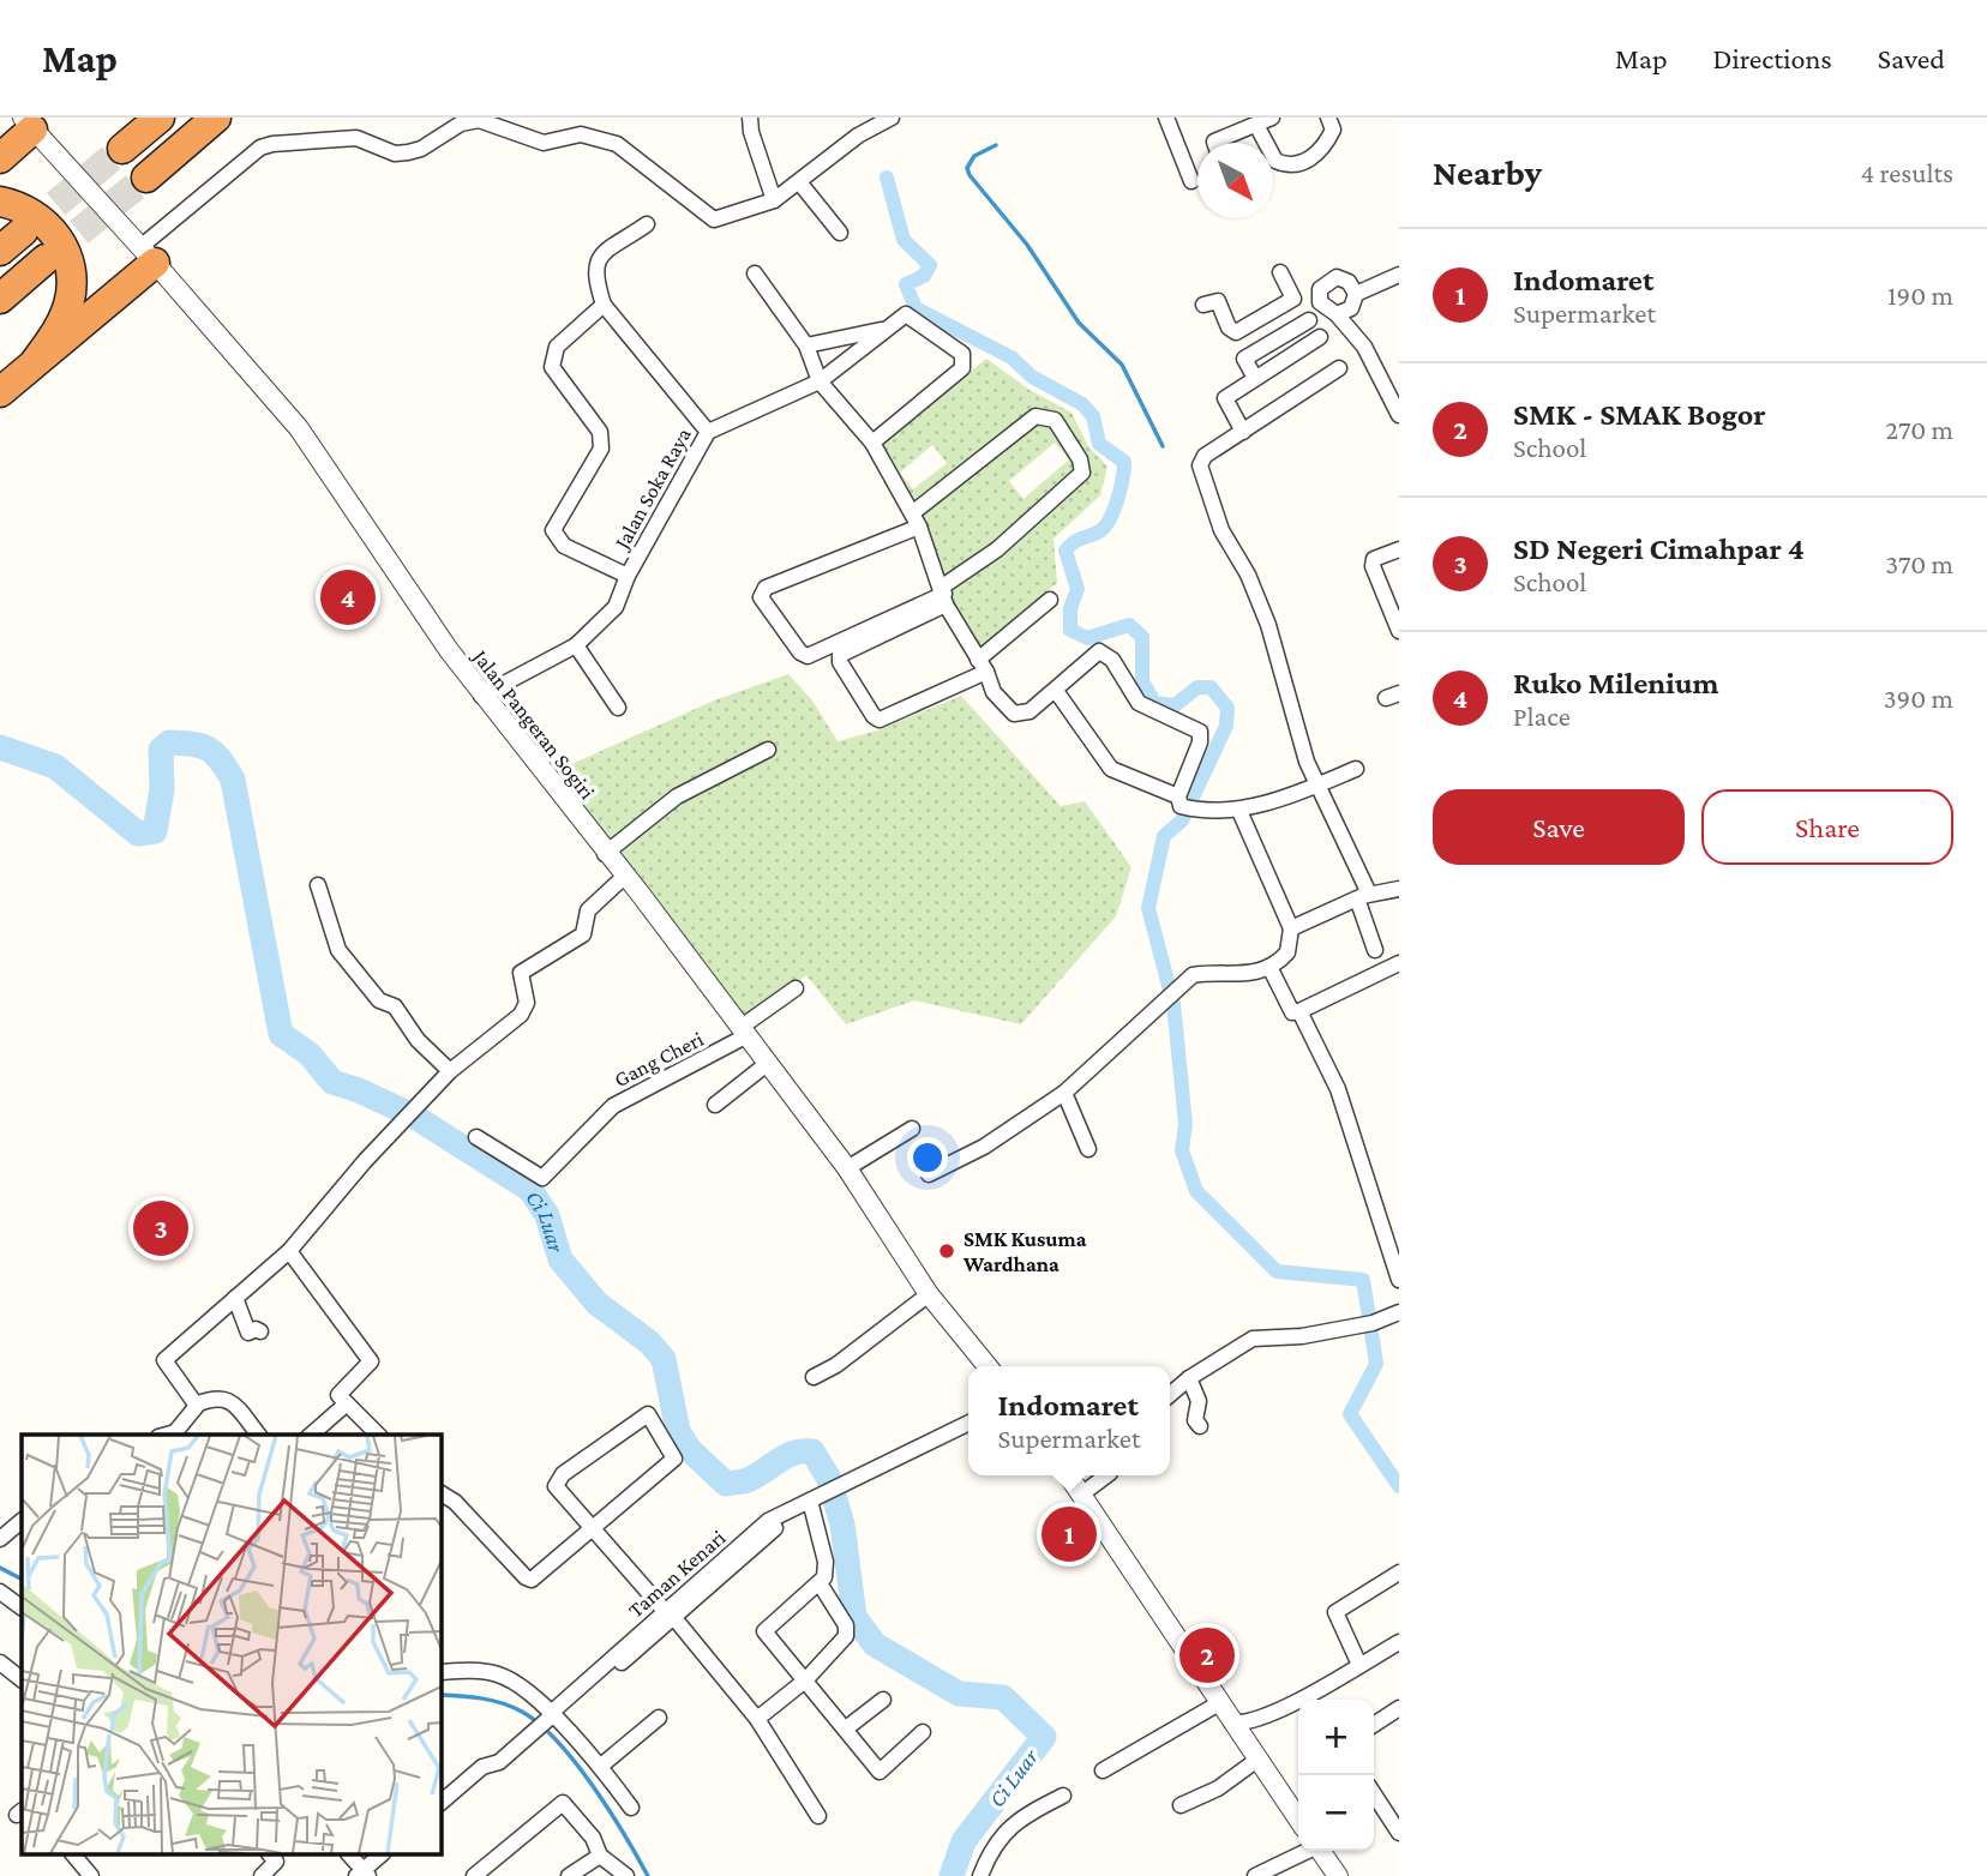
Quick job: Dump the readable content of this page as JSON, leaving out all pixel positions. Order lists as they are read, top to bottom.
{
  "streets": {
    "street": [
      "Jalan Soka Raya",
      "Jalan Pangeran Sogiri",
      "Gang Cheri",
      "Taman Kenari"
    ]
  },
  "crossings": [
    ["Jalan Soka Raya", "Jalan Pangeran Sogiri"],
    ["Jalan Pangeran Sogiri", "Gang Cheri"]
  ],
  "water": ["Ci Luar"],
  "places": ["SMK Kusuma Wardhana"],
  "north": "bottom right",
  "page": {
    "header": "Map",
    "nav": ["Map", "Directions", "Saved"],
    "heading": ["Nearby", "4 results"],
    "list": [
      {
        "mark": "1",
        "name": "Indomaret",
        "note": "Supermarket",
        "value": "190 m"
      },
      {
        "mark": "2",
        "name": "SMK - SMAK Bogor",
        "note": "School",
        "value": "270 m"
      },
      {
        "mark": "3",
        "name": "SD Negeri Cimahpar 4",
        "note": "School",
        "value": "370 m"
      },
      {
        "mark": "4",
        "name": "Ruko Milenium",
        "note": "Place",
        "value": "390 m"
      }
    ],
    "pins": [
      "4",
      "3",
      "1",
      "2"
    ],
    "buttons": ["Save", "Share"],
    "popup": ["Indomaret", "Supermarket"],
    "map_buttons": ["+", "−"]
  }
}
